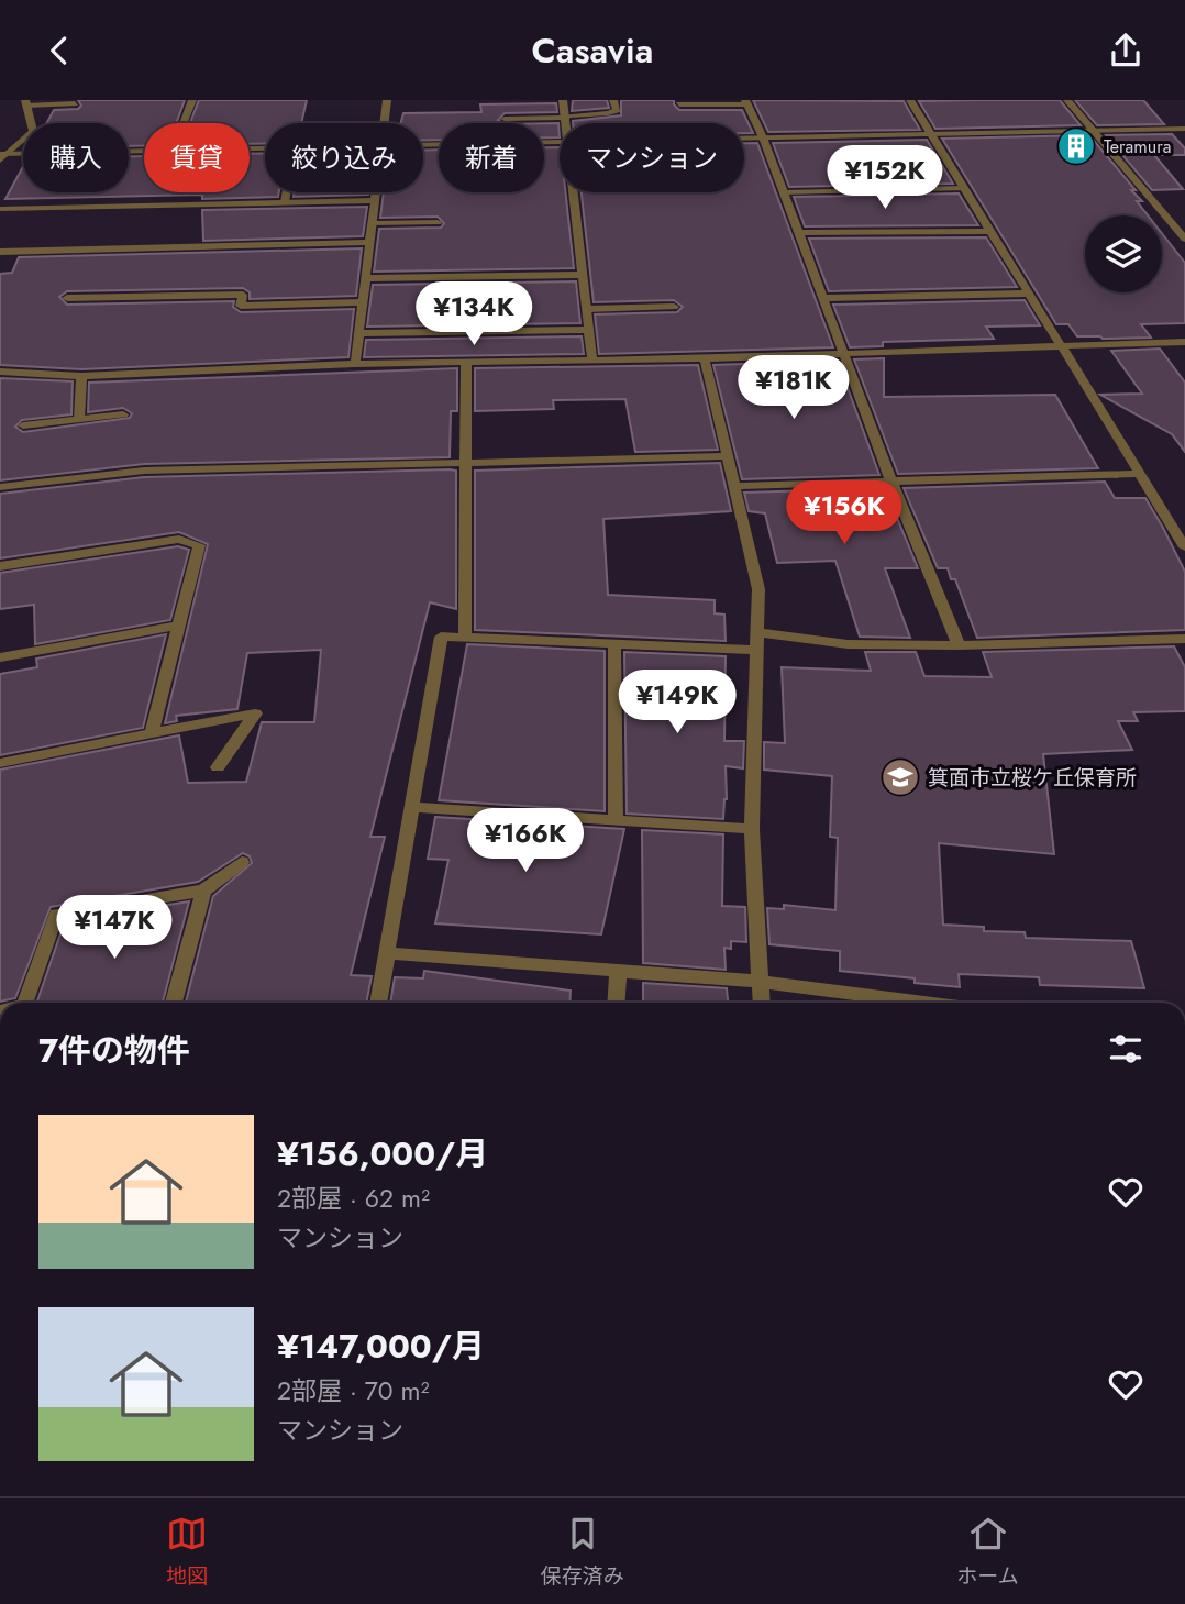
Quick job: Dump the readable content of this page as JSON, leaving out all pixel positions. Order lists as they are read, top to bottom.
{
  "places": {
    "building": ["Teramura"],
    "school or university": ["箕面市立桜ケ丘保育所"]
  },
  "page": {
    "header": "Casavia",
    "chip": [
      "購入",
      "賃貸",
      "絞り込み",
      "新着",
      "マンション"
    ],
    "price": [
      "¥152K",
      "¥134K",
      "¥181K",
      "¥156K",
      "¥149K",
      "¥166K",
      "¥147K"
    ],
    "heading": "7件の物件",
    "list": [
      {
        "name": "¥156,000/月",
        "note": "2部屋 · 62 m² · マンション"
      },
      {
        "name": "¥147,000/月",
        "note": "2部屋 · 70 m² · マンション"
      }
    ],
    "tabs": ["地図", "保存済み", "ホーム"]
  }
}
